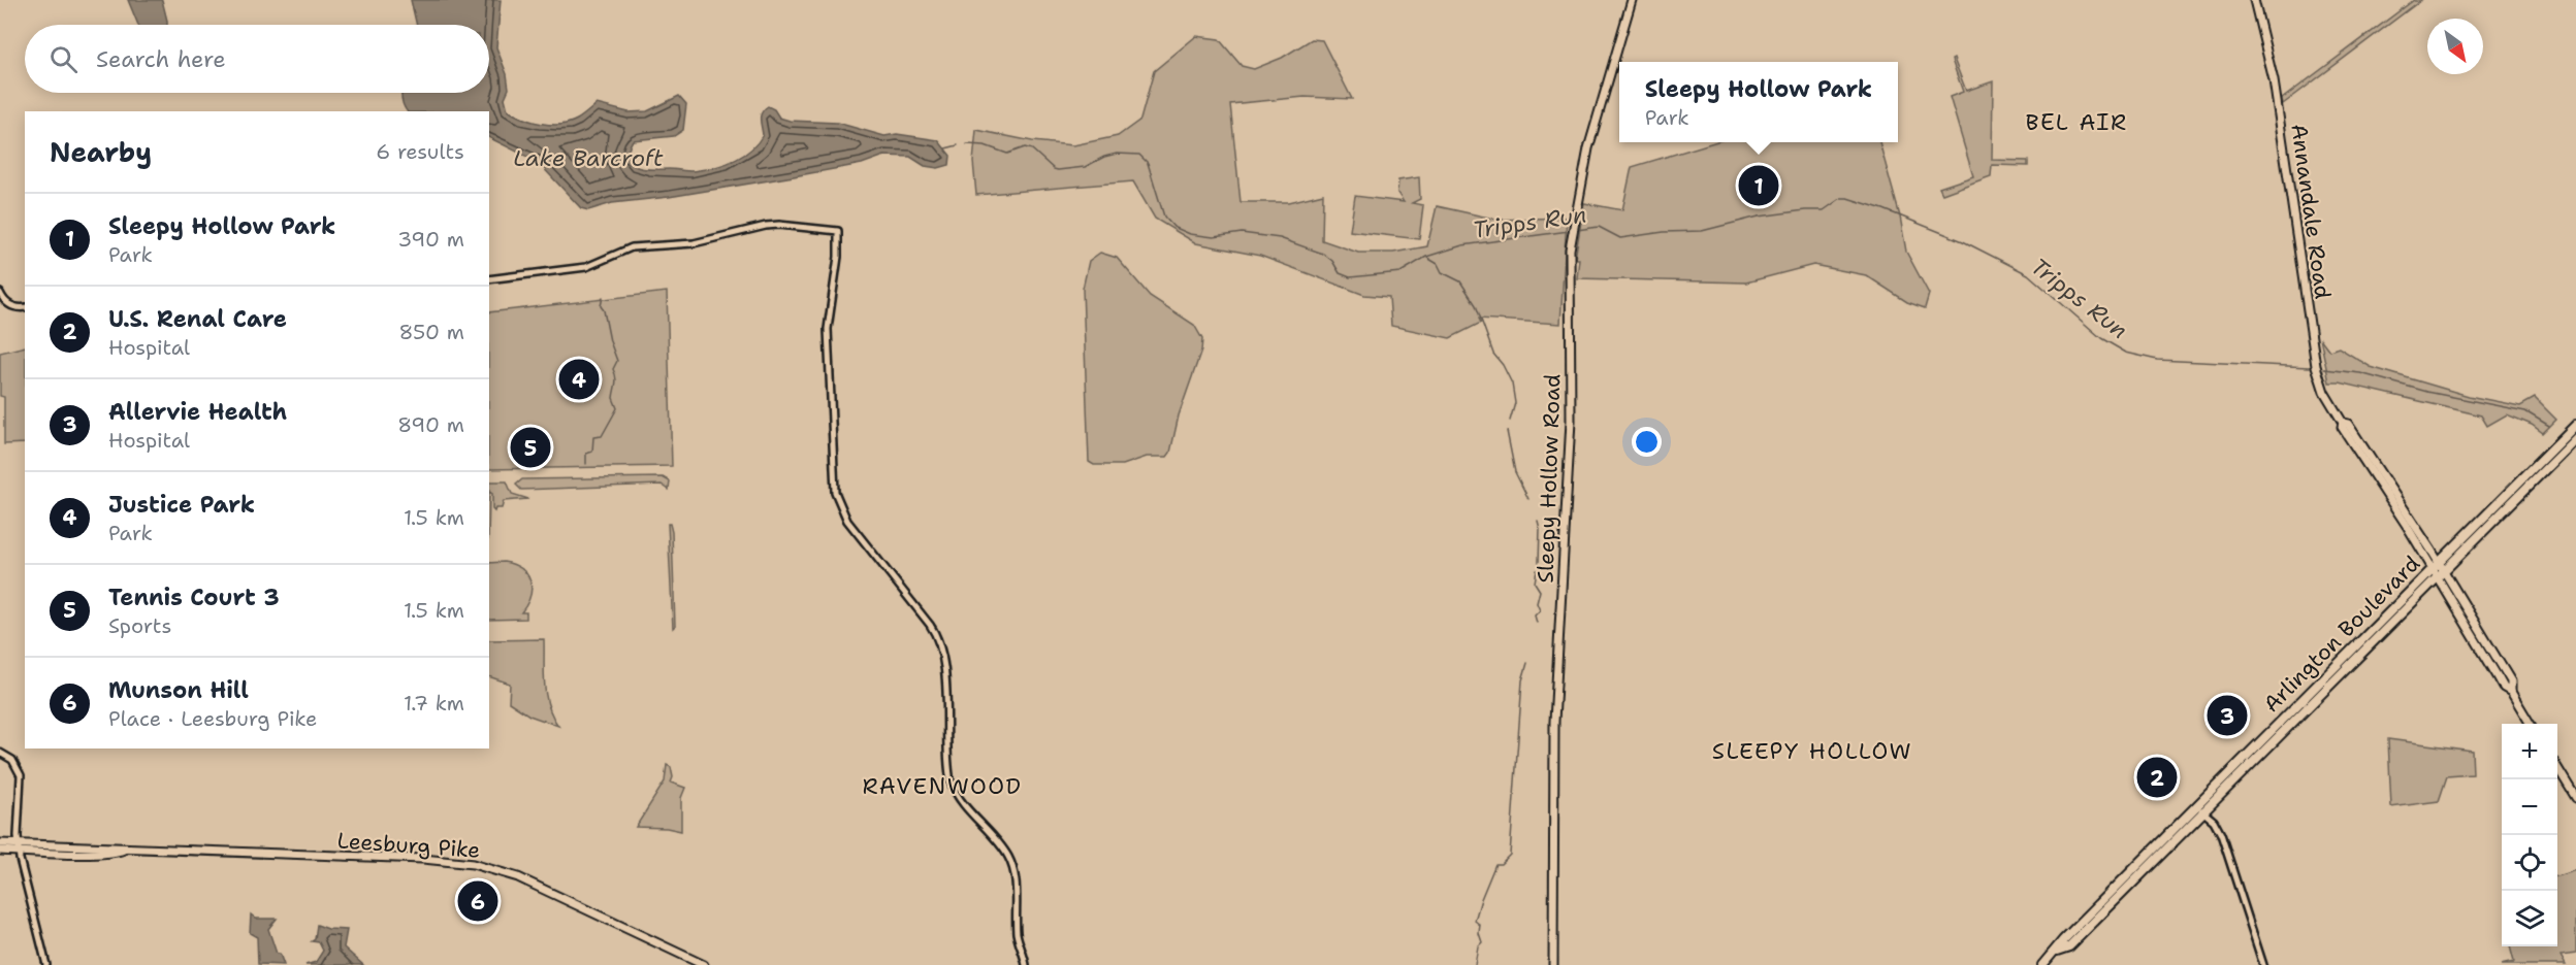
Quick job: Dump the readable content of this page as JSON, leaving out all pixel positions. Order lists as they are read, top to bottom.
{
  "streets": {
    "highway": ["Arlington Boulevard"],
    "main road": ["Annandale Road", "Sleepy Hollow Road", "Leesburg Pike"]
  },
  "crossings": [
    ["Annandale Road", "Arlington Boulevard"]
  ],
  "districts": ["BEL AIR", "SLEEPY HOLLOW", "RAVENWOOD"],
  "water": ["Lake Barcroft", "Tripps Run"],
  "north": "bottom right",
  "page": {
    "search": "Search here",
    "popup": ["Sleepy Hollow Park", "Park"],
    "heading": ["Nearby", "6 results"],
    "pins": [
      "1",
      "4",
      "5",
      "3",
      "2",
      "6"
    ],
    "list": [
      {
        "mark": "1",
        "name": "Sleepy Hollow Park",
        "note": "Park",
        "value": "390 m"
      },
      {
        "mark": "2",
        "name": "U.S. Renal Care",
        "note": "Hospital",
        "value": "850 m"
      },
      {
        "mark": "3",
        "name": "Allervie Health",
        "note": "Hospital",
        "value": "890 m"
      },
      {
        "mark": "4",
        "name": "Justice Park",
        "note": "Park",
        "value": "1.5 km"
      },
      {
        "mark": "5",
        "name": "Tennis Court 3",
        "note": "Sports",
        "value": "1.5 km"
      },
      {
        "mark": "6",
        "name": "Munson Hill",
        "note": "Place · Leesburg Pike",
        "value": "1.7 km"
      }
    ],
    "map_buttons": ["+", "−"]
  }
}
